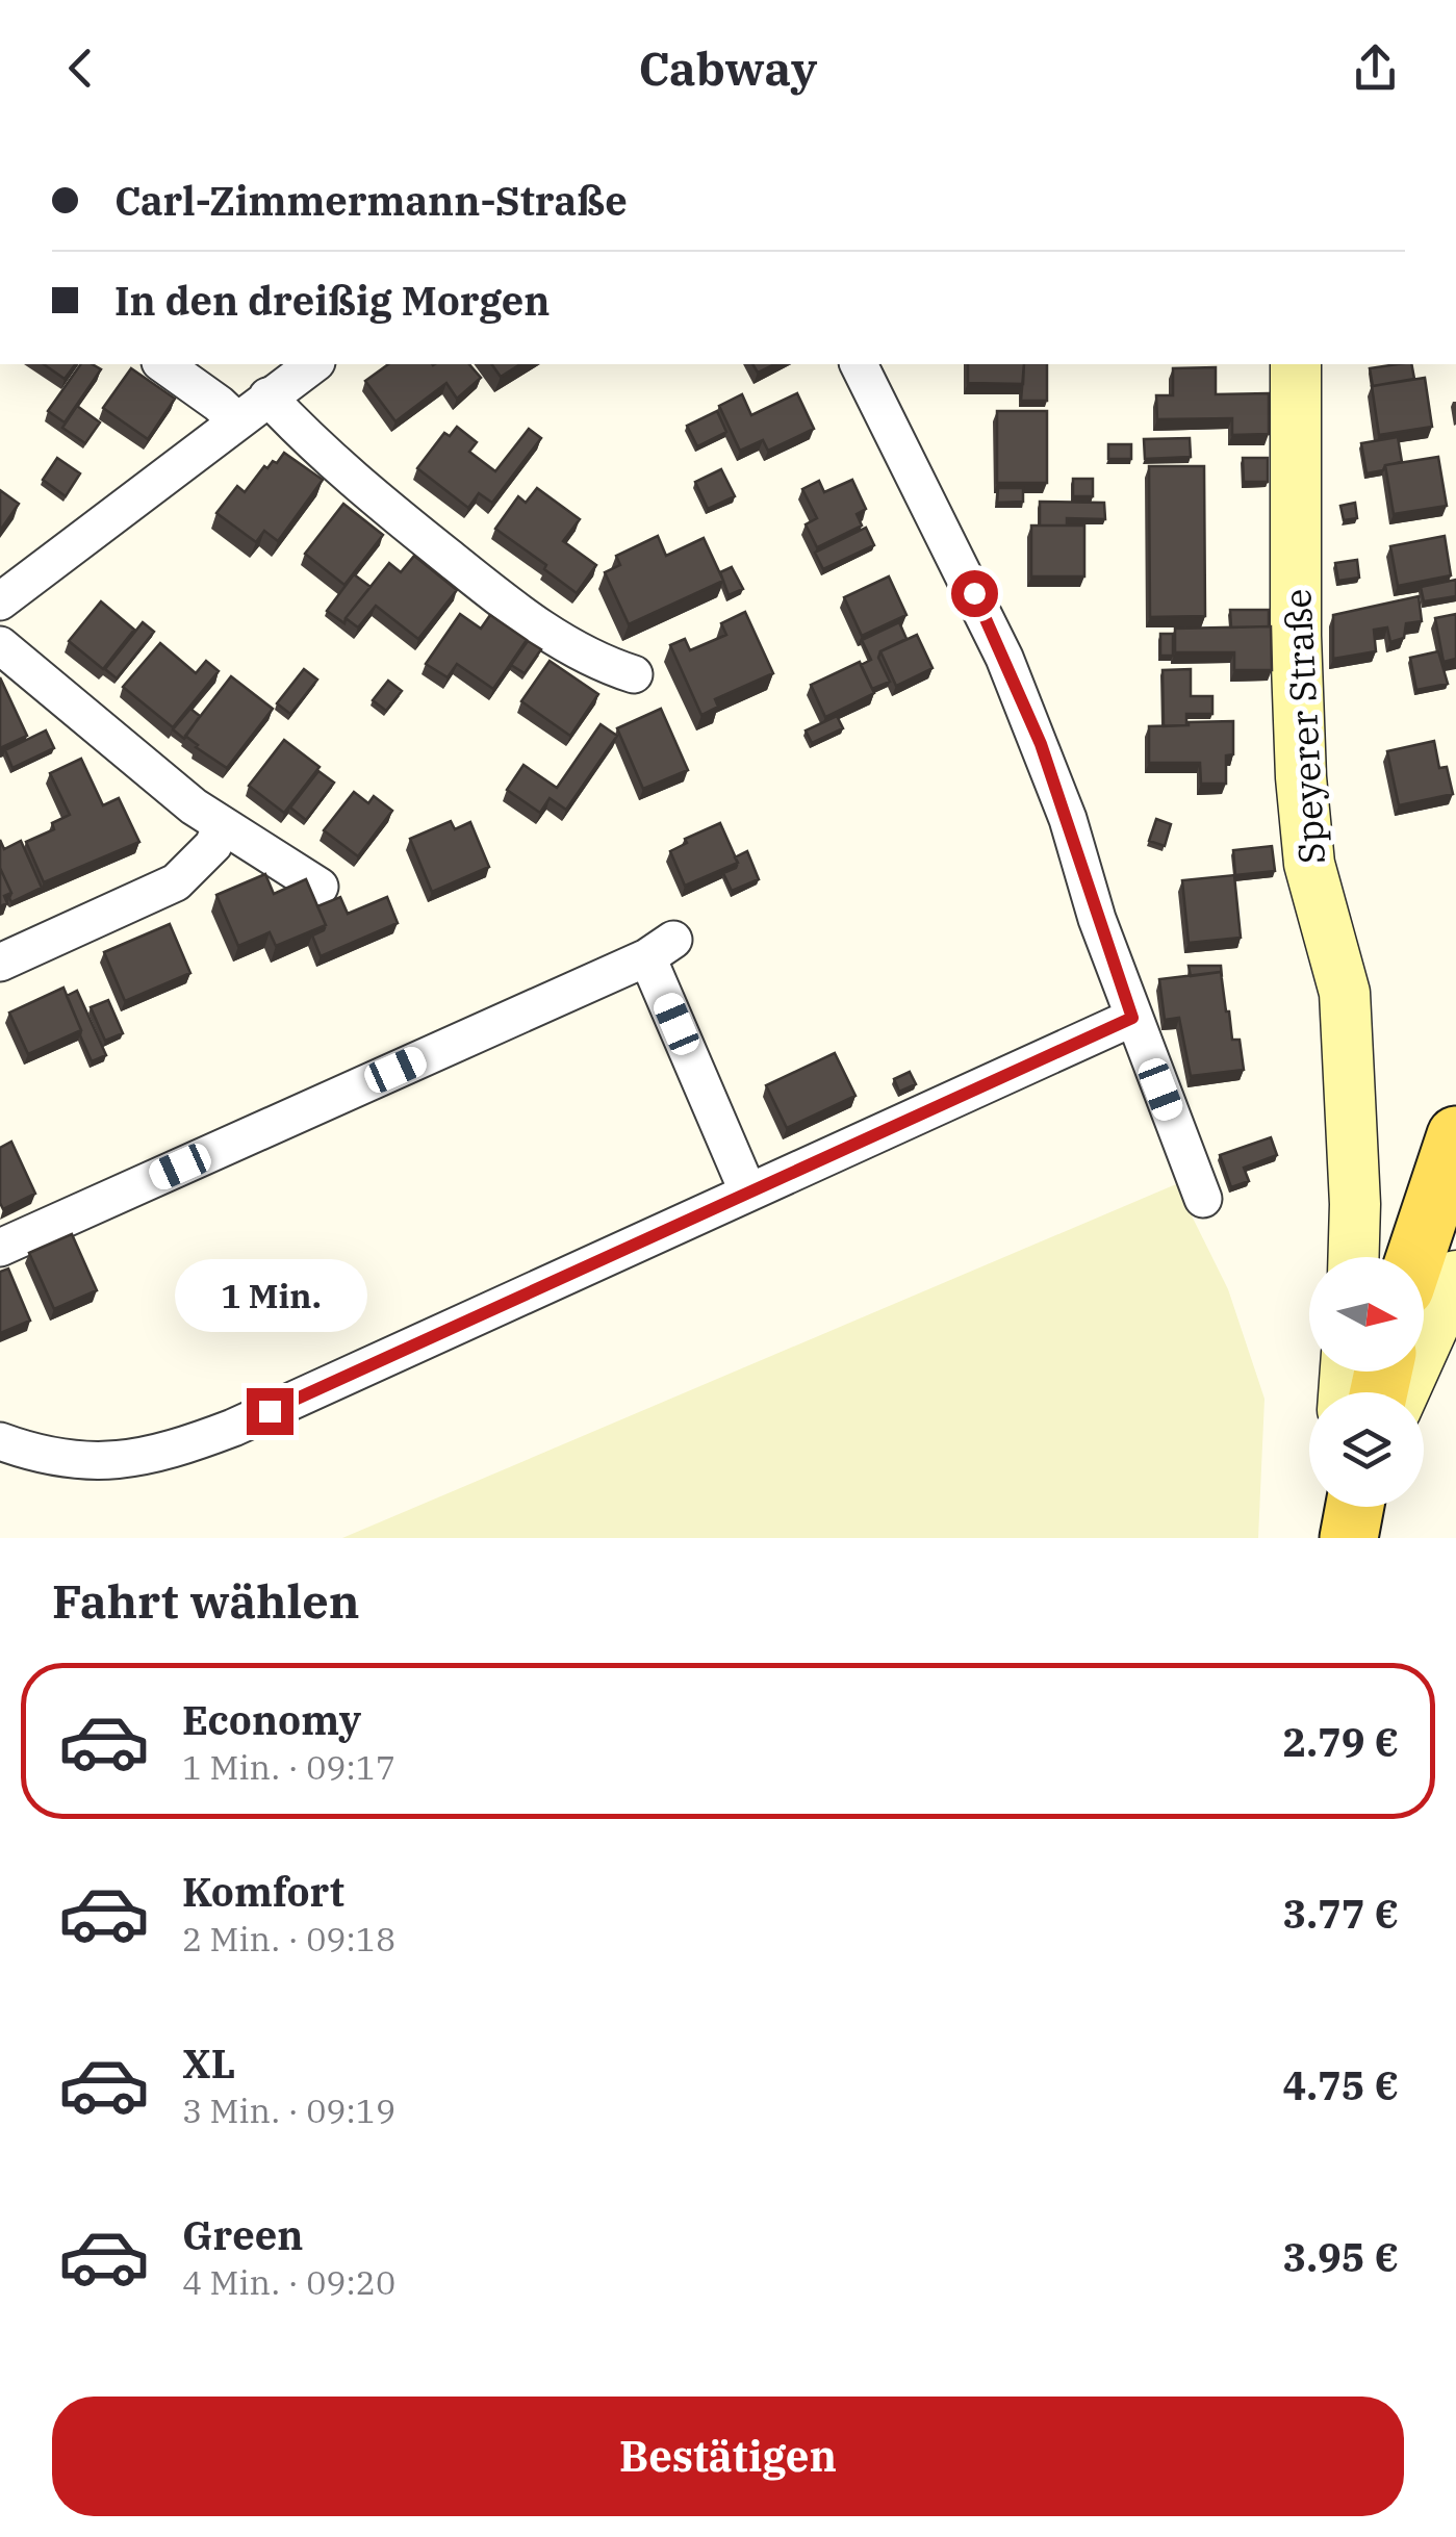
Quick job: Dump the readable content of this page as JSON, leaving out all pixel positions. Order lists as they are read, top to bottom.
{
  "streets": {
    "main road": ["Speyerer Straße"]
  },
  "north": "right",
  "page": {
    "header": "Cabway",
    "banner": ["Carl-Zimmermann-Straße", "In den dreißig Morgen"],
    "bubble": "1 Min.",
    "heading": "Fahrt wählen",
    "list": [
      {
        "name": "Economy",
        "note": "1 Min. · 09:17",
        "value": "2.79 €"
      },
      {
        "name": "Komfort",
        "note": "2 Min. · 09:18",
        "value": "3.77 €"
      },
      {
        "name": "XL",
        "note": "3 Min. · 09:19",
        "value": "4.75 €"
      },
      {
        "name": "Green",
        "note": "4 Min. · 09:20",
        "value": "3.95 €"
      }
    ],
    "buttons": "Bestätigen"
  }
}
